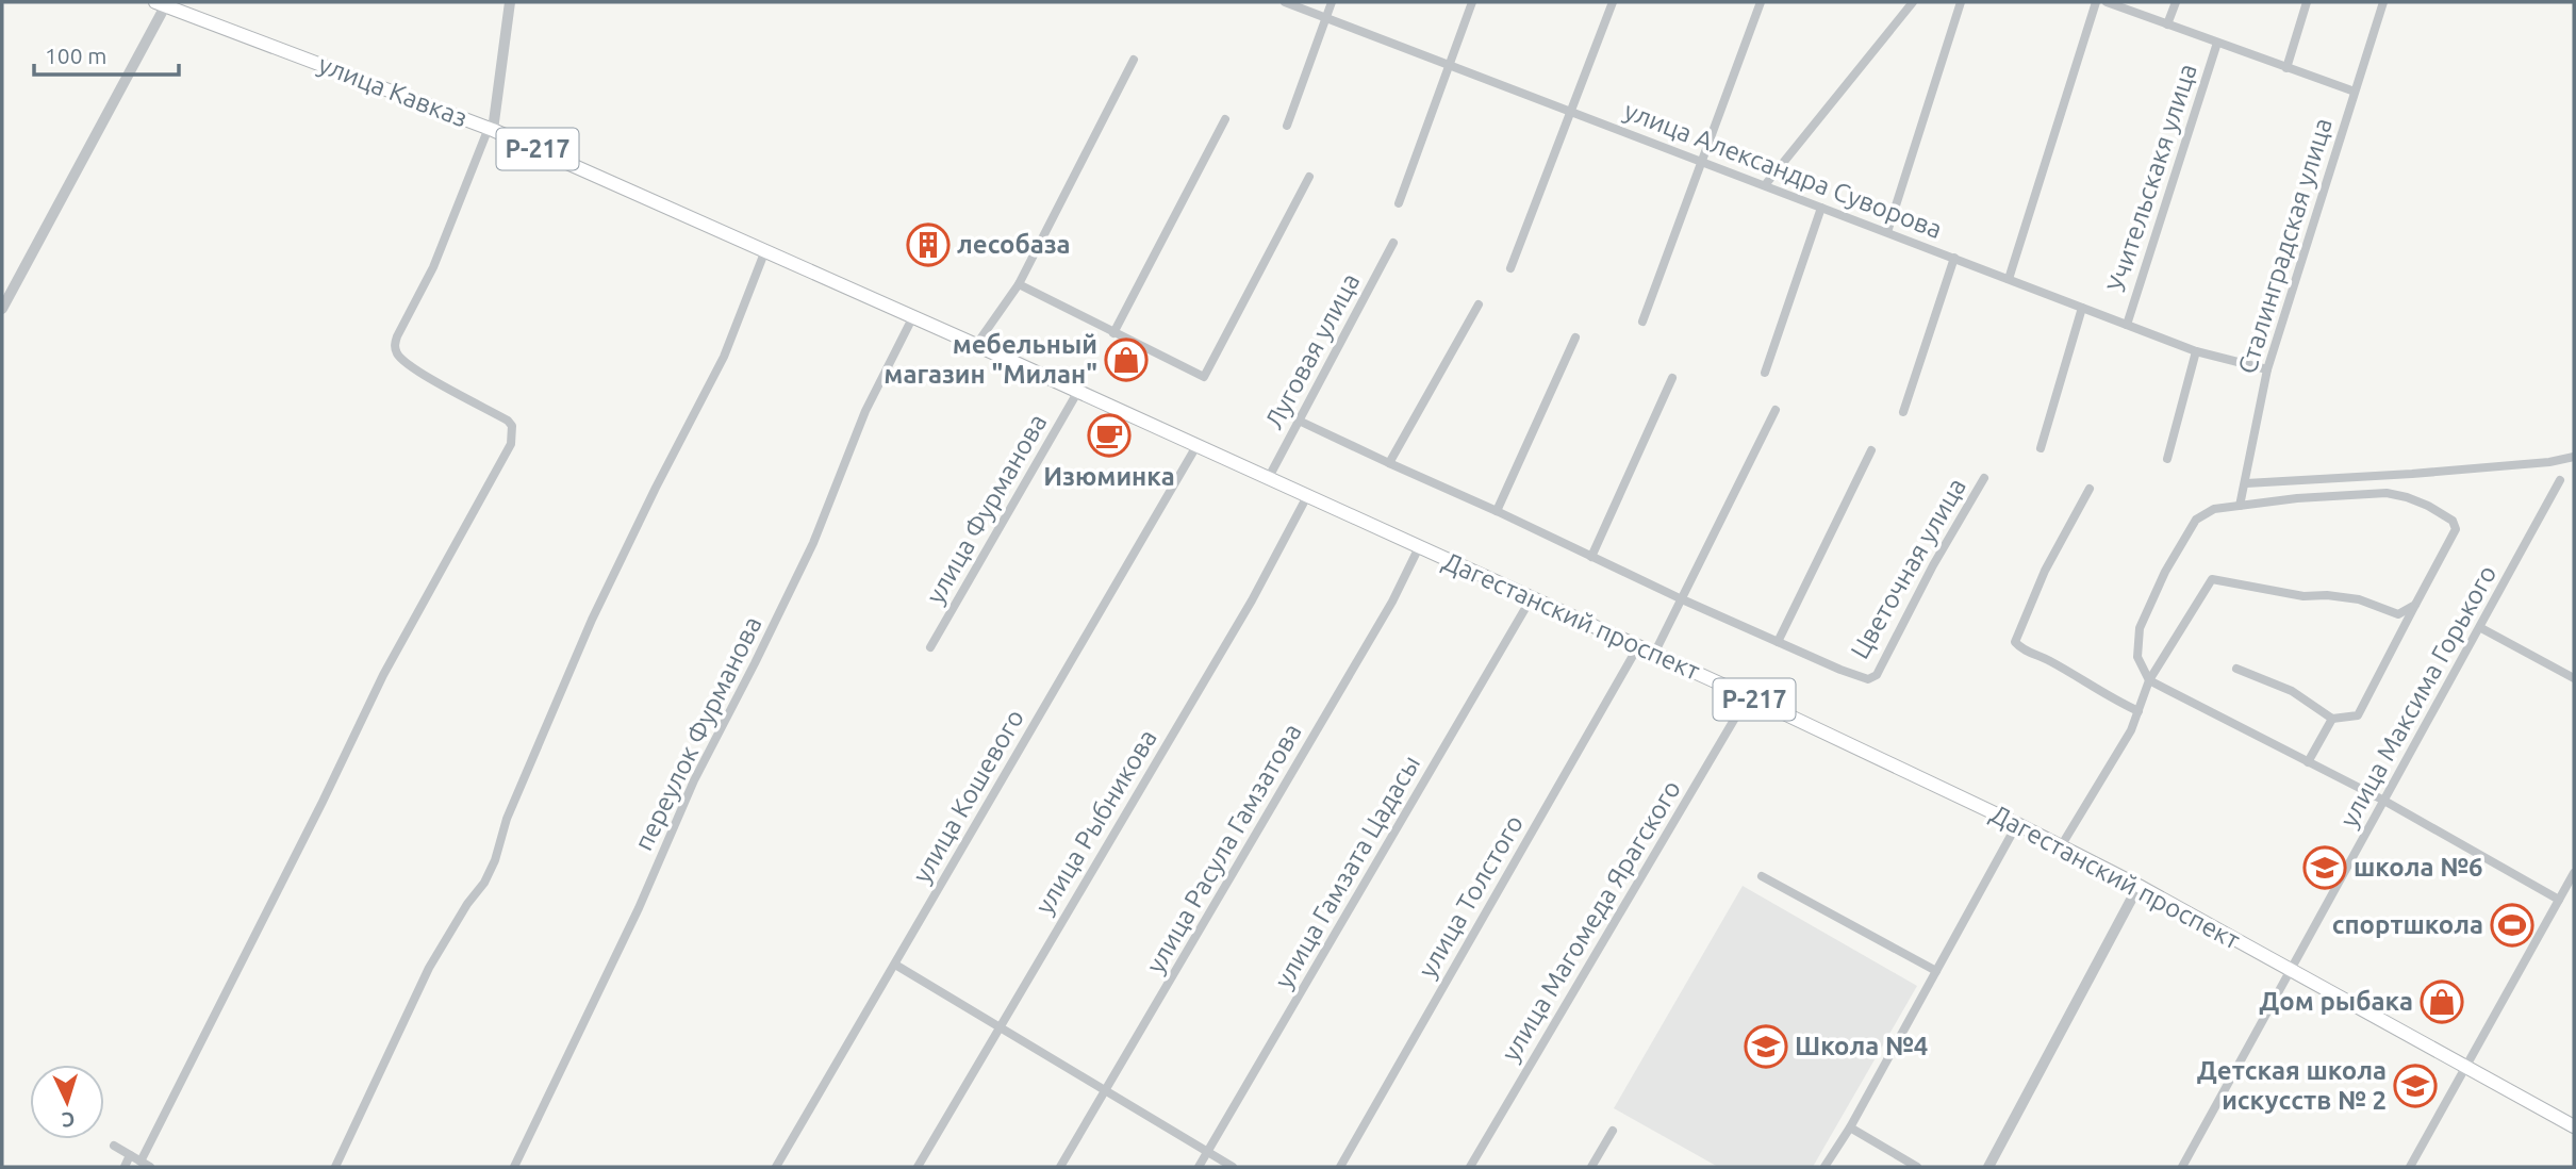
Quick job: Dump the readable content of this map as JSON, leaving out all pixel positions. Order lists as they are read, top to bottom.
{
  "streets": {
    "highway": ["улица Кавказ", "Р-217", "Дагестанский проспект"],
    "street": [
      "улица Александра Суворова",
      "Учительскакя улица",
      "Сталинградская улица",
      "Луговая улица",
      "улица Фурманова",
      "Цветочная улица",
      "улица Максима Горького",
      "переулок Фурманова",
      "улица Кошевого",
      "улица Рыбникова",
      "улица Расула Гамзатова",
      "улица Гамзата Цадасы",
      "улица Толстого",
      "улица Магомеда Ярагского"
    ]
  },
  "crossings": [
    ["улица Кавказ", "Дагестанский проспект"],
    ["улица Кавказ", "переулок Фурманова"],
    ["улица Александра Суворова", "Учительскакя улица"],
    ["улица Александра Суворова", "Сталинградская улица"],
    ["Луговая улица", "Дагестанский проспект"],
    ["улица Фурманова", "Дагестанский проспект"],
    ["Дагестанский проспект", "улица Максима Горького"],
    ["Дагестанский проспект", "переулок Фурманова"],
    ["Дагестанский проспект", "улица Кошевого"],
    ["Дагестанский проспект", "улица Рыбникова"],
    ["Дагестанский проспект", "улица Расула Гамзатова"],
    ["Дагестанский проспект", "улица Гамзата Цадасы"],
    ["Дагестанский проспект", "улица Толстого"],
    ["Дагестанский проспект", "улица Магомеда Ярагского"]
  ],
  "places": {
    "building": ["лесобаза"],
    "shop": ["мебельный магазин \"Милан\"", "Дом рыбака"],
    "cafe": ["Изюминка"],
    "school or university": ["школа №6", "Школа №4", "Детская школа искусств № 2"],
    "sports": ["спортшкола"]
  },
  "scale_bar": "100 m",
  "north": "bottom"
}
